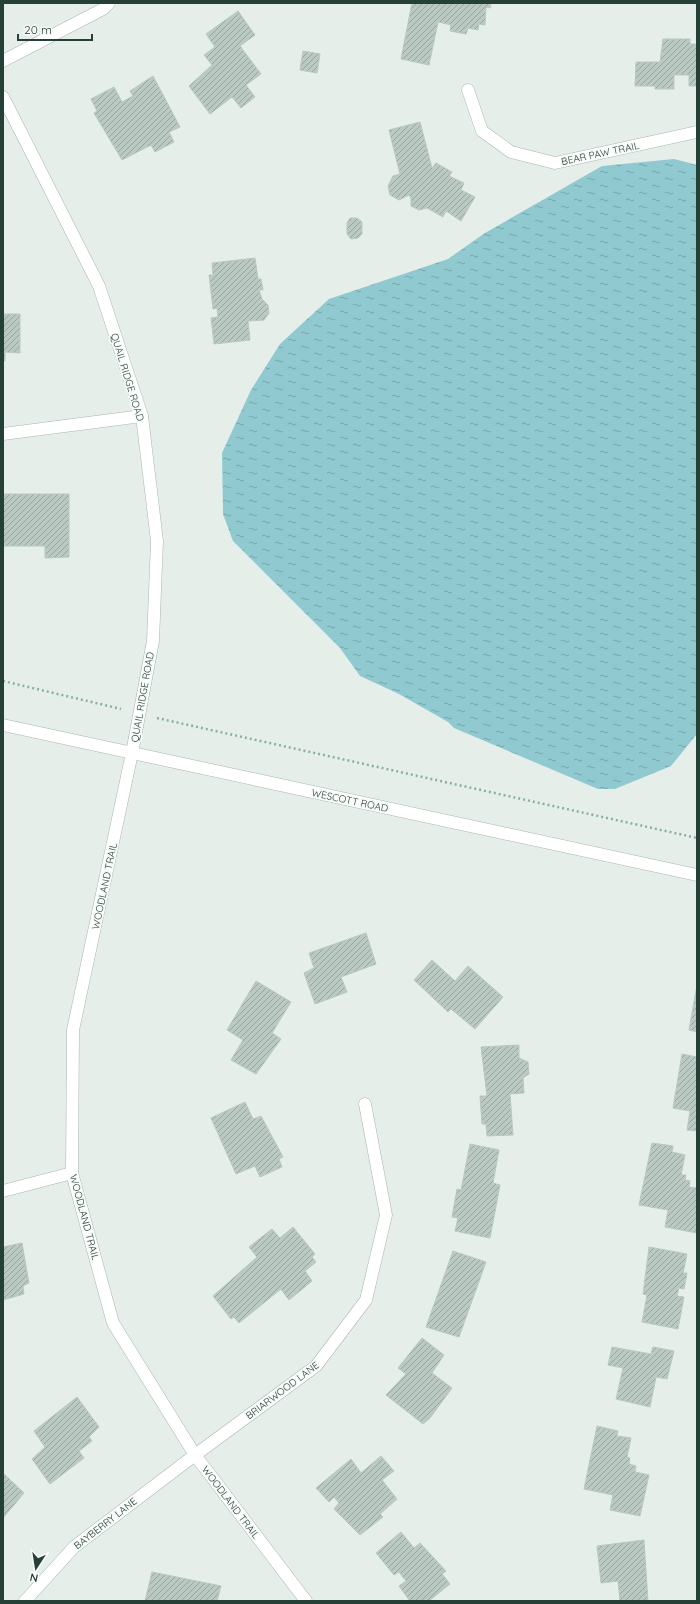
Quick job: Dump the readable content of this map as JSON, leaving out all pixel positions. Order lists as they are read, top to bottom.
{
  "streets": {
    "street": [
      "BEAR PAW TRAIL",
      "QUAIL RIDGE ROAD",
      "WESCOTT ROAD",
      "WOODLAND TRAIL",
      "BRIARWOOD LANE",
      "BAYBERRY LANE"
    ]
  },
  "crossings": [
    ["QUAIL RIDGE ROAD", "WESCOTT ROAD"],
    ["QUAIL RIDGE ROAD", "WOODLAND TRAIL"],
    ["WESCOTT ROAD", "WOODLAND TRAIL"],
    ["WOODLAND TRAIL", "BRIARWOOD LANE"],
    ["WOODLAND TRAIL", "BAYBERRY LANE"],
    ["BRIARWOOD LANE", "BAYBERRY LANE"]
  ],
  "scale_bar": "20 m",
  "north": "bottom"
}
